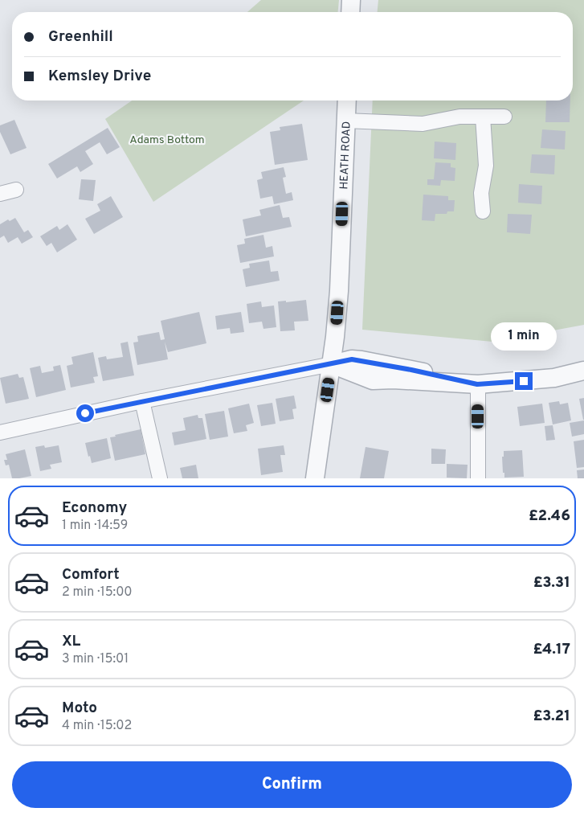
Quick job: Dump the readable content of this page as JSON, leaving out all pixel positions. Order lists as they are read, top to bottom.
{
  "streets": {
    "street": ["HEATH ROAD"]
  },
  "parks": ["Adams Bottom"],
  "page": {
    "banner": ["Greenhill", "Kemsley Drive"],
    "bubble": "1 min",
    "list": [
      {
        "name": "Economy",
        "note": "1 min · 14:59",
        "value": "£2.46"
      },
      {
        "name": "Comfort",
        "note": "2 min · 15:00",
        "value": "£3.31"
      },
      {
        "name": "XL",
        "note": "3 min · 15:01",
        "value": "£4.17"
      },
      {
        "name": "Moto",
        "note": "4 min · 15:02",
        "value": "£3.21"
      }
    ],
    "buttons": "Confirm"
  }
}
